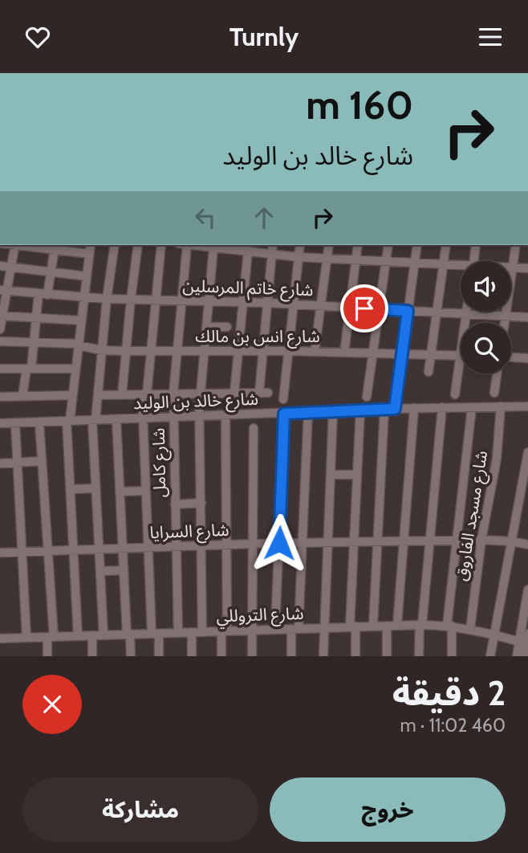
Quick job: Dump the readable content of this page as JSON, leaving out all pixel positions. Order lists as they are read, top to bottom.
{
  "streets": {
    "street": [
      "شارع خاتم المرسلين",
      "شارع انس بن مالك",
      "شارع خالد بن الوليد",
      "شارع كامل",
      "شارع مسجد الفاروق",
      "شارع السرايا",
      "شارع التروللي"
    ]
  },
  "crossings": [
    ["شارع خاتم المرسلين", "شارع كامل"],
    ["شارع انس بن مالك", "شارع كامل"],
    ["شارع خالد بن الوليد", "شارع كامل"],
    ["شارع خالد بن الوليد", "شارع مسجد الفاروق"],
    ["شارع كامل", "شارع السرايا"],
    ["شارع كامل", "شارع التروللي"],
    ["شارع مسجد الفاروق", "شارع السرايا"],
    ["شارع مسجد الفاروق", "شارع التروللي"]
  ],
  "page": {
    "header": "Turnly",
    "turn": ["160 m", "شارع خالد بن الوليد"],
    "heading": ["2 دقيقة", "460 m · 11:02"],
    "buttons": ["خروج", "مشاركة"]
  }
}
